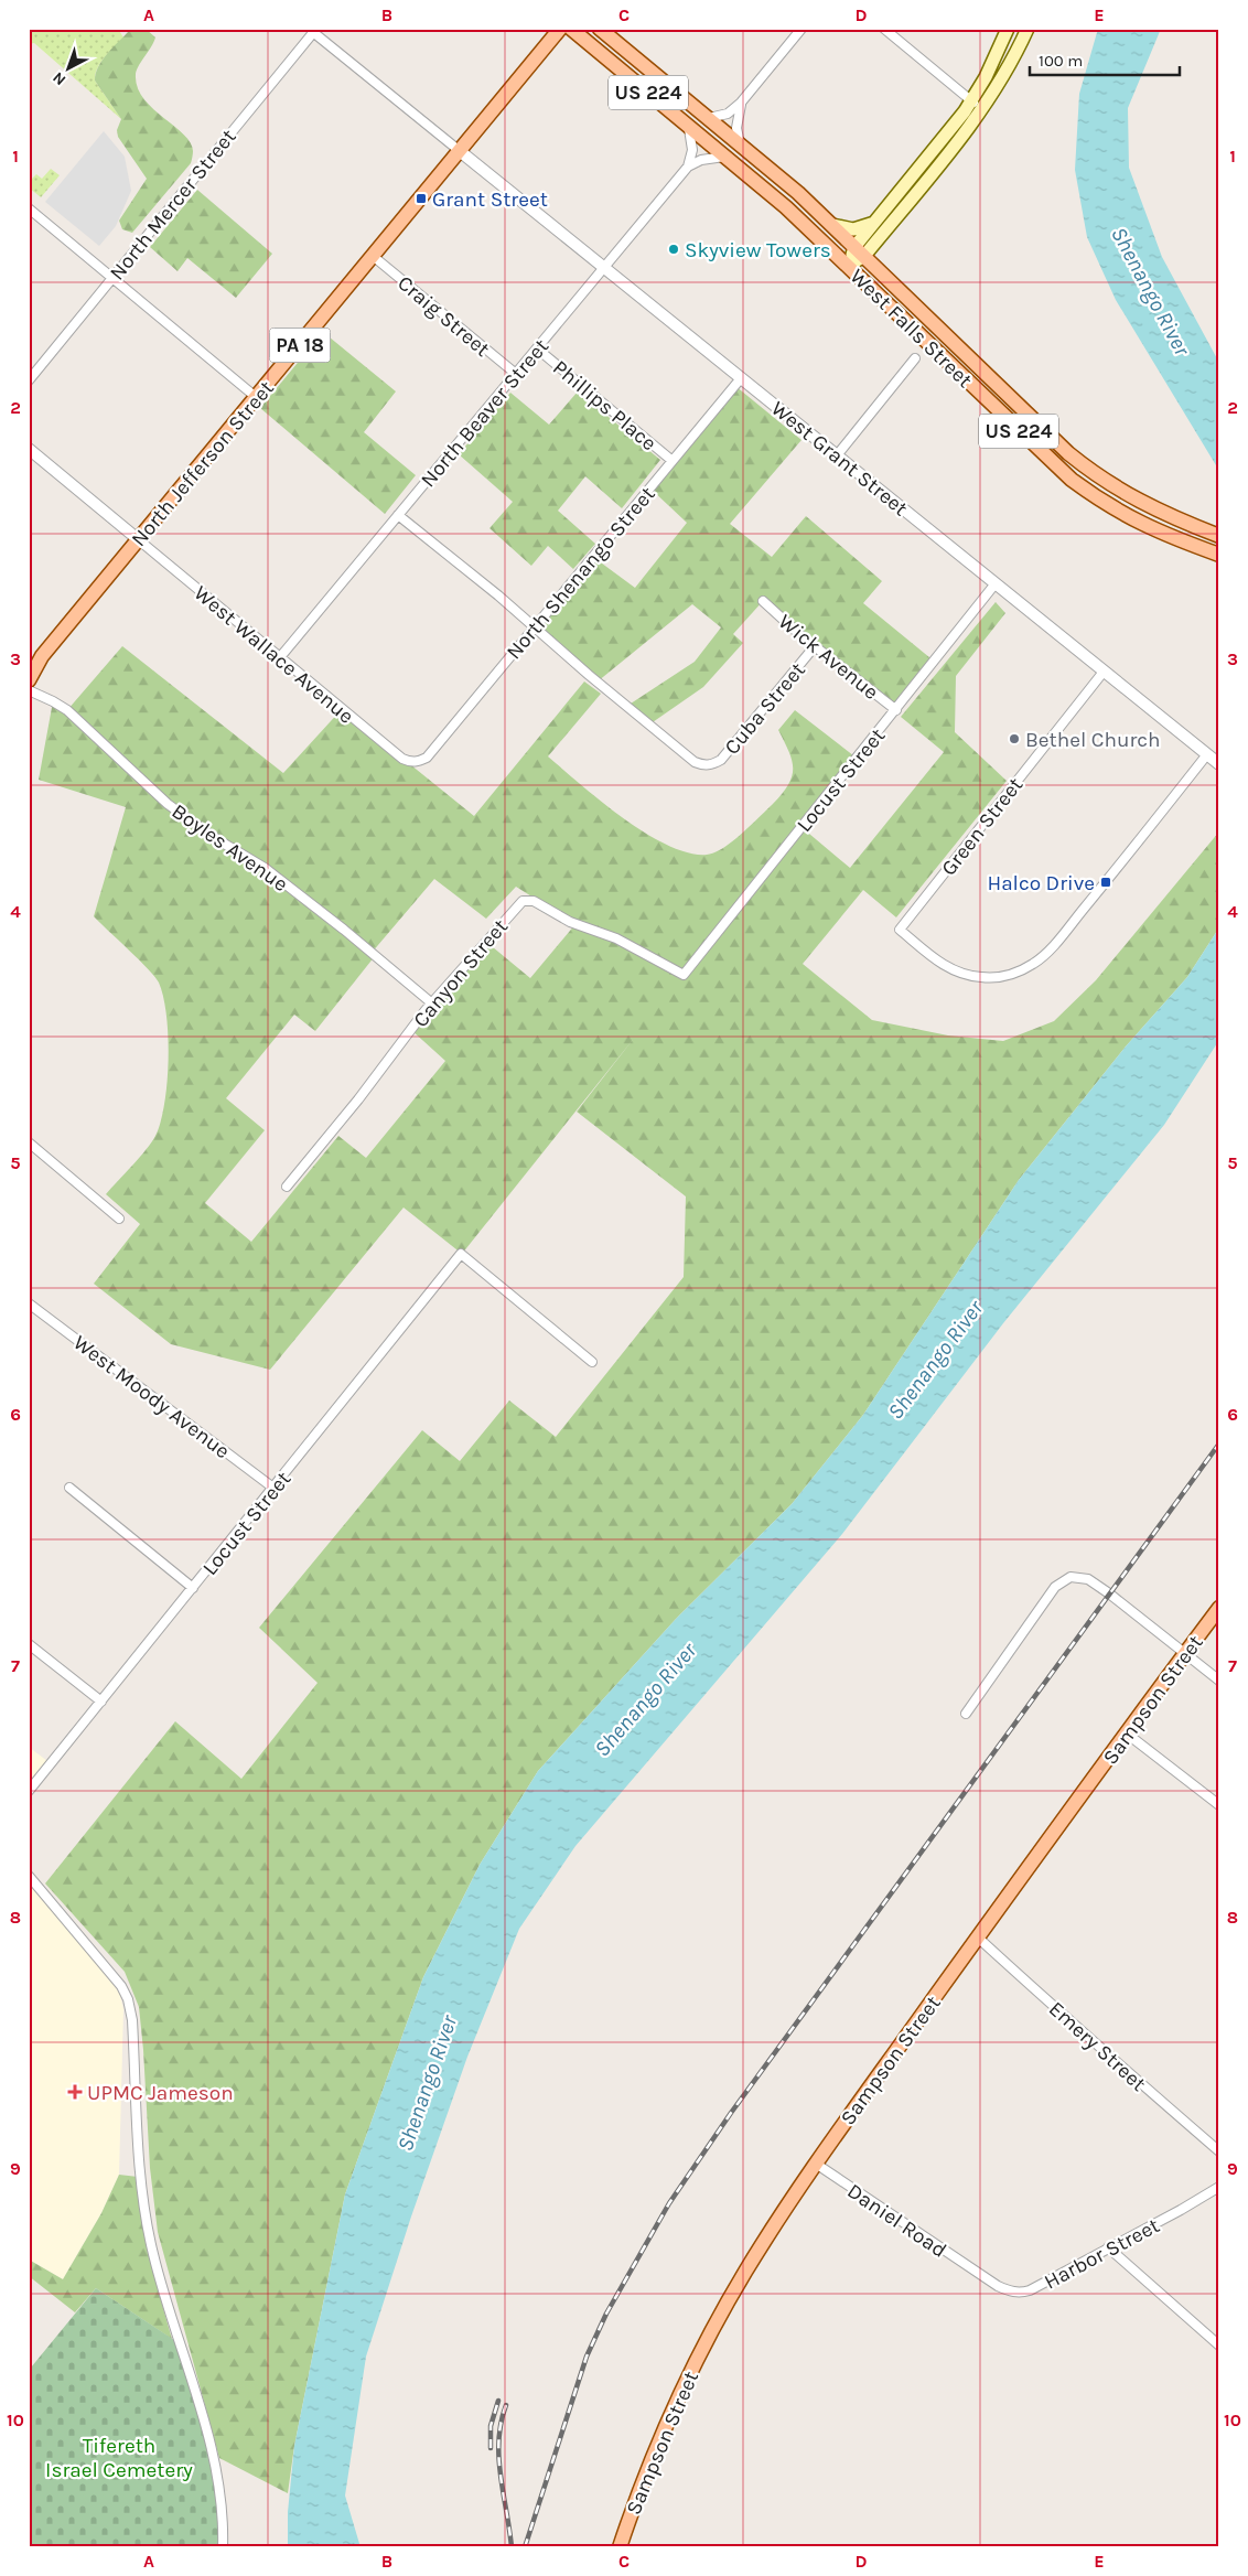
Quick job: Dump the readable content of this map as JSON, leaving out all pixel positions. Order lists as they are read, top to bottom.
{
  "streets": {
    "main road": [
      "US 224",
      "West Falls Street",
      "PA 18",
      "North Jefferson Street",
      "Sampson Street"
    ],
    "street": [
      "North Mercer Street",
      "Craig Street",
      "Phillips Place",
      "North Beaver Street",
      "West Grant Street",
      "North Shenango Street",
      "West Wallace Avenue",
      "Wick Avenue",
      "Cuba Street",
      "Locust Street",
      "Green Street",
      "Boyles Avenue",
      "Canyon Street",
      "West Moody Avenue",
      "Emery Street",
      "Daniel Road",
      "Harbor Street"
    ]
  },
  "crossings": [
    ["Craig Street", "North Beaver Street"],
    ["Craig Street", "North Jefferson Street"],
    ["PA 18", "North Jefferson Street"],
    ["Phillips Place", "North Beaver Street"],
    ["Phillips Place", "North Shenango Street"],
    ["North Beaver Street", "West Grant Street"],
    ["North Beaver Street", "West Wallace Avenue"],
    ["West Grant Street", "North Jefferson Street"],
    ["West Grant Street", "North Shenango Street"],
    ["West Grant Street", "Locust Street"],
    ["West Grant Street", "Green Street"],
    ["North Jefferson Street", "West Wallace Avenue"],
    ["North Shenango Street", "West Wallace Avenue"],
    ["North Shenango Street", "Cuba Street"],
    ["Wick Avenue", "Cuba Street"],
    ["Wick Avenue", "Locust Street"],
    ["Locust Street", "Canyon Street"],
    ["Locust Street", "West Moody Avenue"],
    ["Boyles Avenue", "Canyon Street"],
    ["Sampson Street", "Emery Street"],
    ["Sampson Street", "Daniel Road"],
    ["Daniel Road", "Harbor Street"]
  ],
  "water": ["Shenango River"],
  "parks": ["Tifereth Israel Cemetery"],
  "places": {
    "transit": ["Grant Street", "Halco Drive"],
    "other": ["Skyview Towers", "Bethel Church"],
    "health": ["UPMC Jameson"]
  },
  "scale_bar": "100 m",
  "north": "bottom left",
  "grid": {
    "columns": [
      "A",
      "B",
      "C",
      "D",
      "E"
    ],
    "rows": [
      "1",
      "2",
      "3",
      "4",
      "5",
      "6",
      "7",
      "8",
      "9",
      "10"
    ]
  }
}
